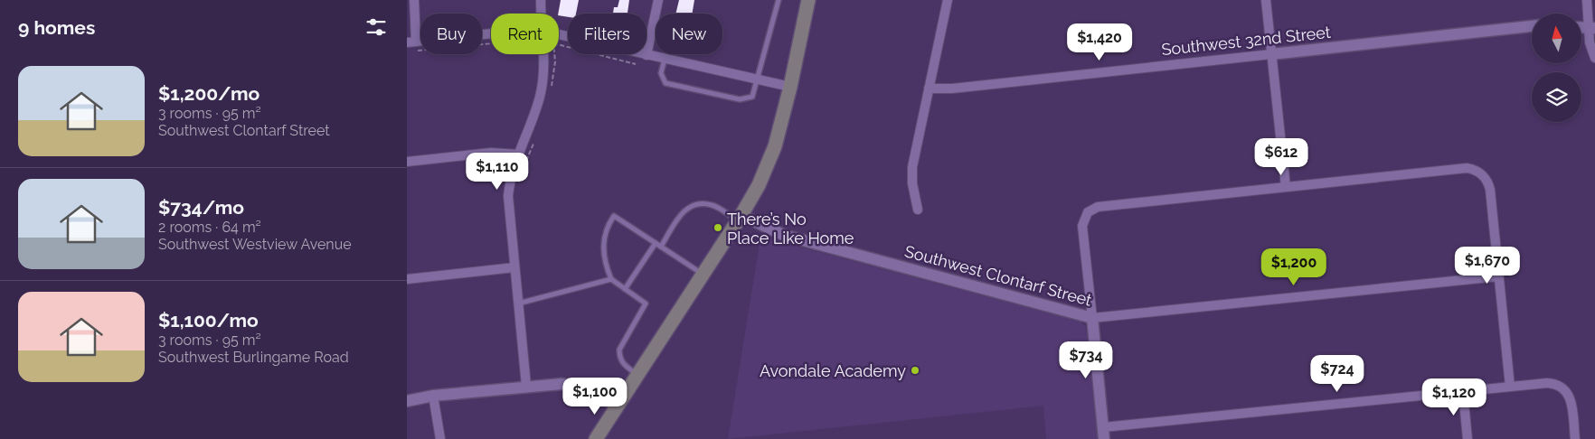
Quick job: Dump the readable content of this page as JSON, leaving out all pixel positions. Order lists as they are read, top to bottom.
{
  "streets": {
    "street": ["Southwest 32nd Street", "Southwest Clontarf Street"]
  },
  "places": ["There’s No Place Like Home", "Avondale Academy"],
  "north": "top",
  "page": {
    "heading": "9 homes",
    "chip": [
      "Buy",
      "Rent",
      "Filters",
      "New"
    ],
    "price": [
      "$1,420",
      "$612",
      "$1,110",
      "$1,670",
      "$1,200",
      "$734",
      "$724",
      "$1,100",
      "$1,120"
    ],
    "list": [
      {
        "name": "$1,200/mo",
        "note": "3 rooms · 95 m² · Southwest Clontarf Street"
      },
      {
        "name": "$734/mo",
        "note": "2 rooms · 64 m² · Southwest Westview Avenue"
      },
      {
        "name": "$1,100/mo",
        "note": "3 rooms · 95 m² · Southwest Burlingame Road"
      }
    ]
  }
}
